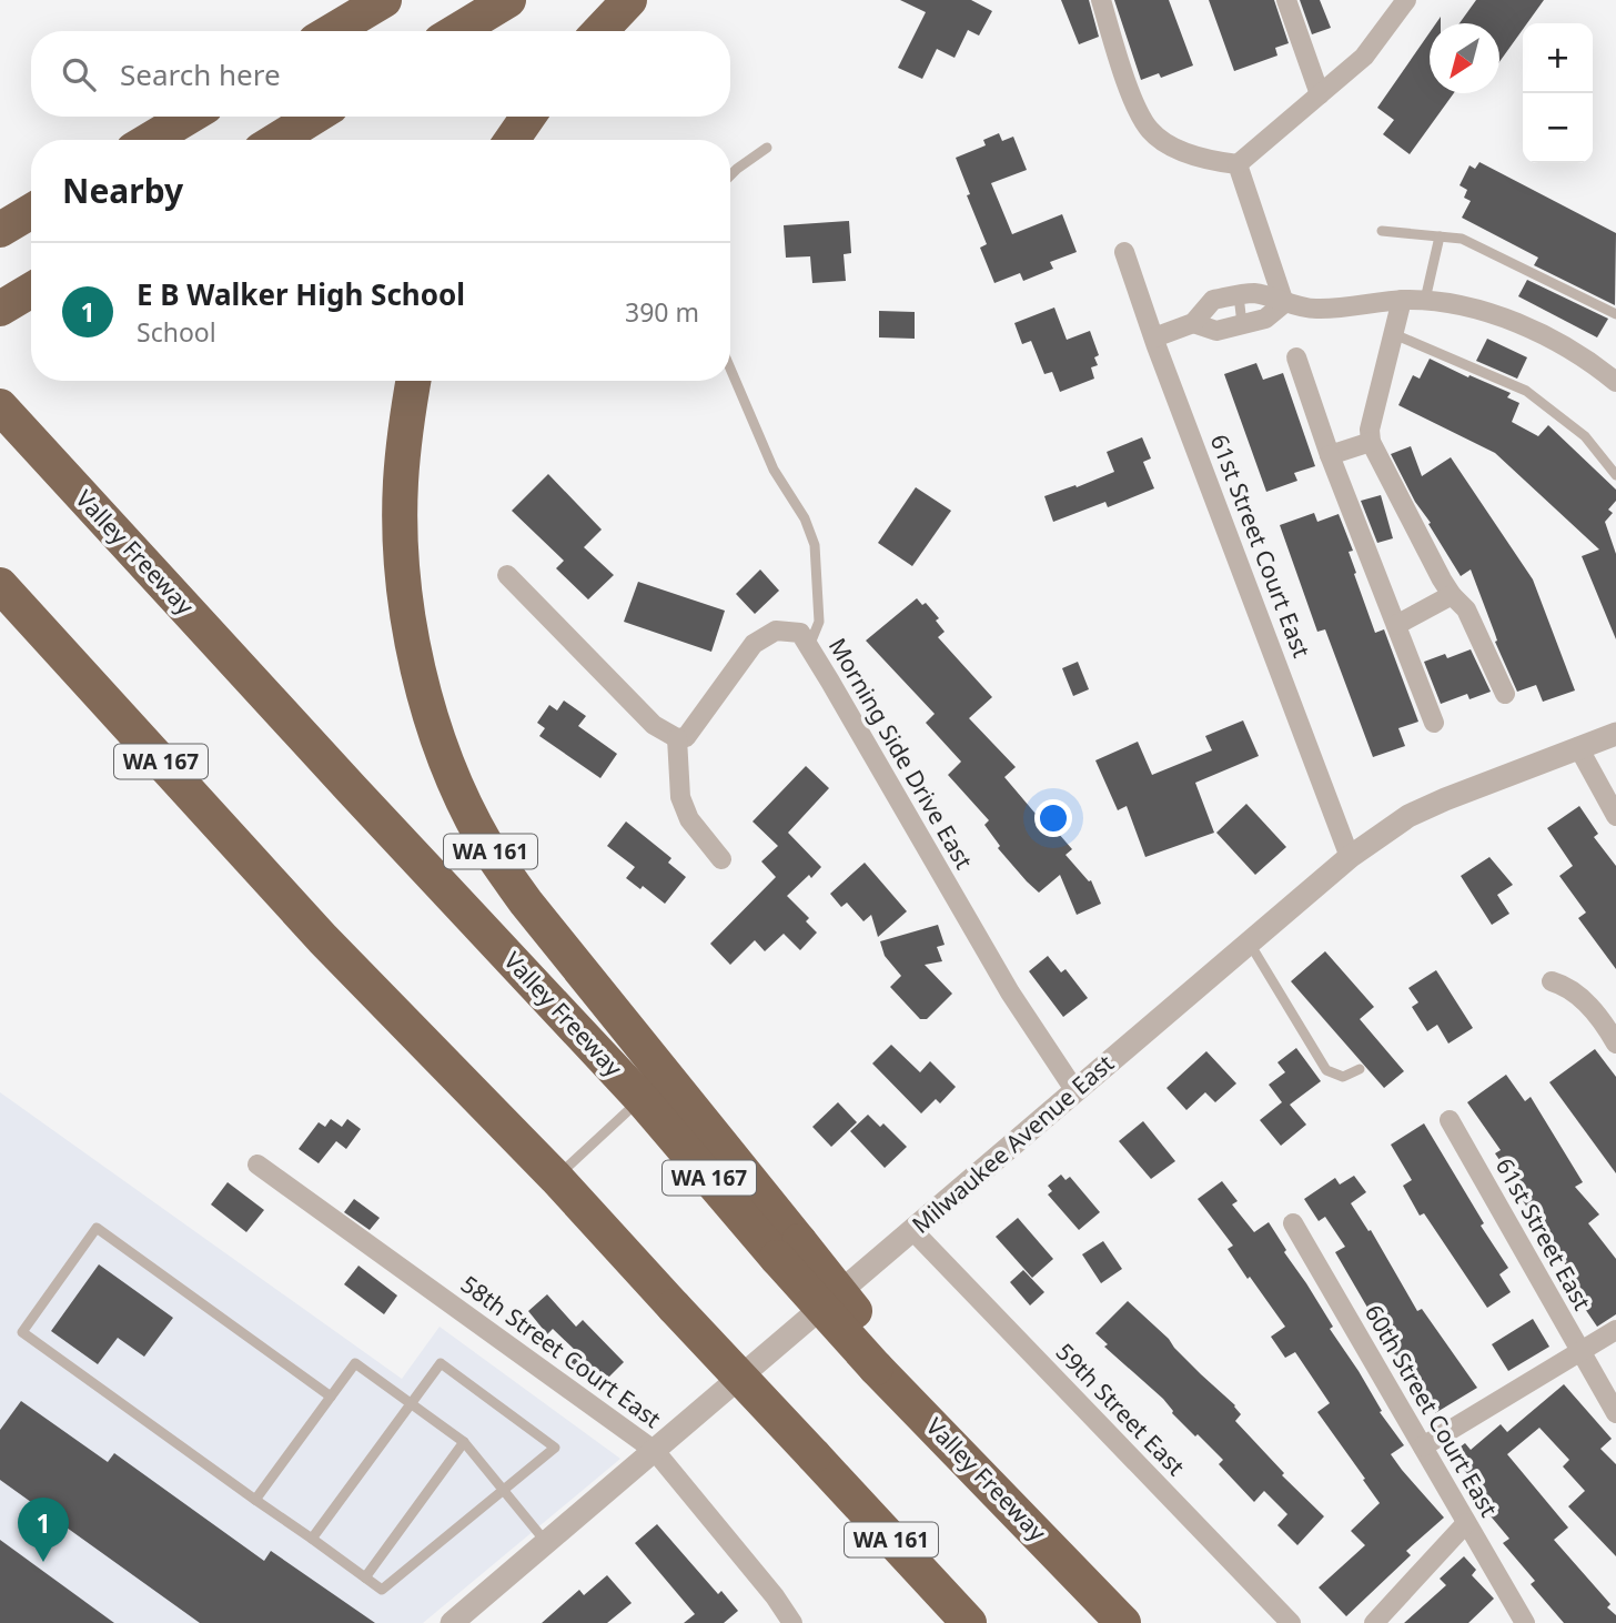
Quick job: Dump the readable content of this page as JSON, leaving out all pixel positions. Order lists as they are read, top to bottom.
{
  "streets": {
    "highway": ["Valley Freeway", "WA 167", "WA 161"],
    "street": [
      "61st Street Court East",
      "Morning Side Drive East",
      "Milwaukee Avenue East",
      "61st Street East",
      "58th Street Court East",
      "59th Street East",
      "60th Street Court East"
    ]
  },
  "crossings": [
    ["61st Street Court East", "Milwaukee Avenue East"],
    ["Valley Freeway", "WA 161"],
    ["Morning Side Drive East", "Milwaukee Avenue East"],
    ["WA 167", "WA 161"],
    ["Milwaukee Avenue East", "58th Street Court East"],
    ["Milwaukee Avenue East", "59th Street East"]
  ],
  "north": "bottom left",
  "page": {
    "map_buttons": ["+", "−"],
    "search": "Search here",
    "heading": "Nearby",
    "list": [
      {
        "mark": "1",
        "name": "E B Walker High School",
        "note": "School",
        "value": "390 m"
      }
    ],
    "pins": "1"
  }
}
